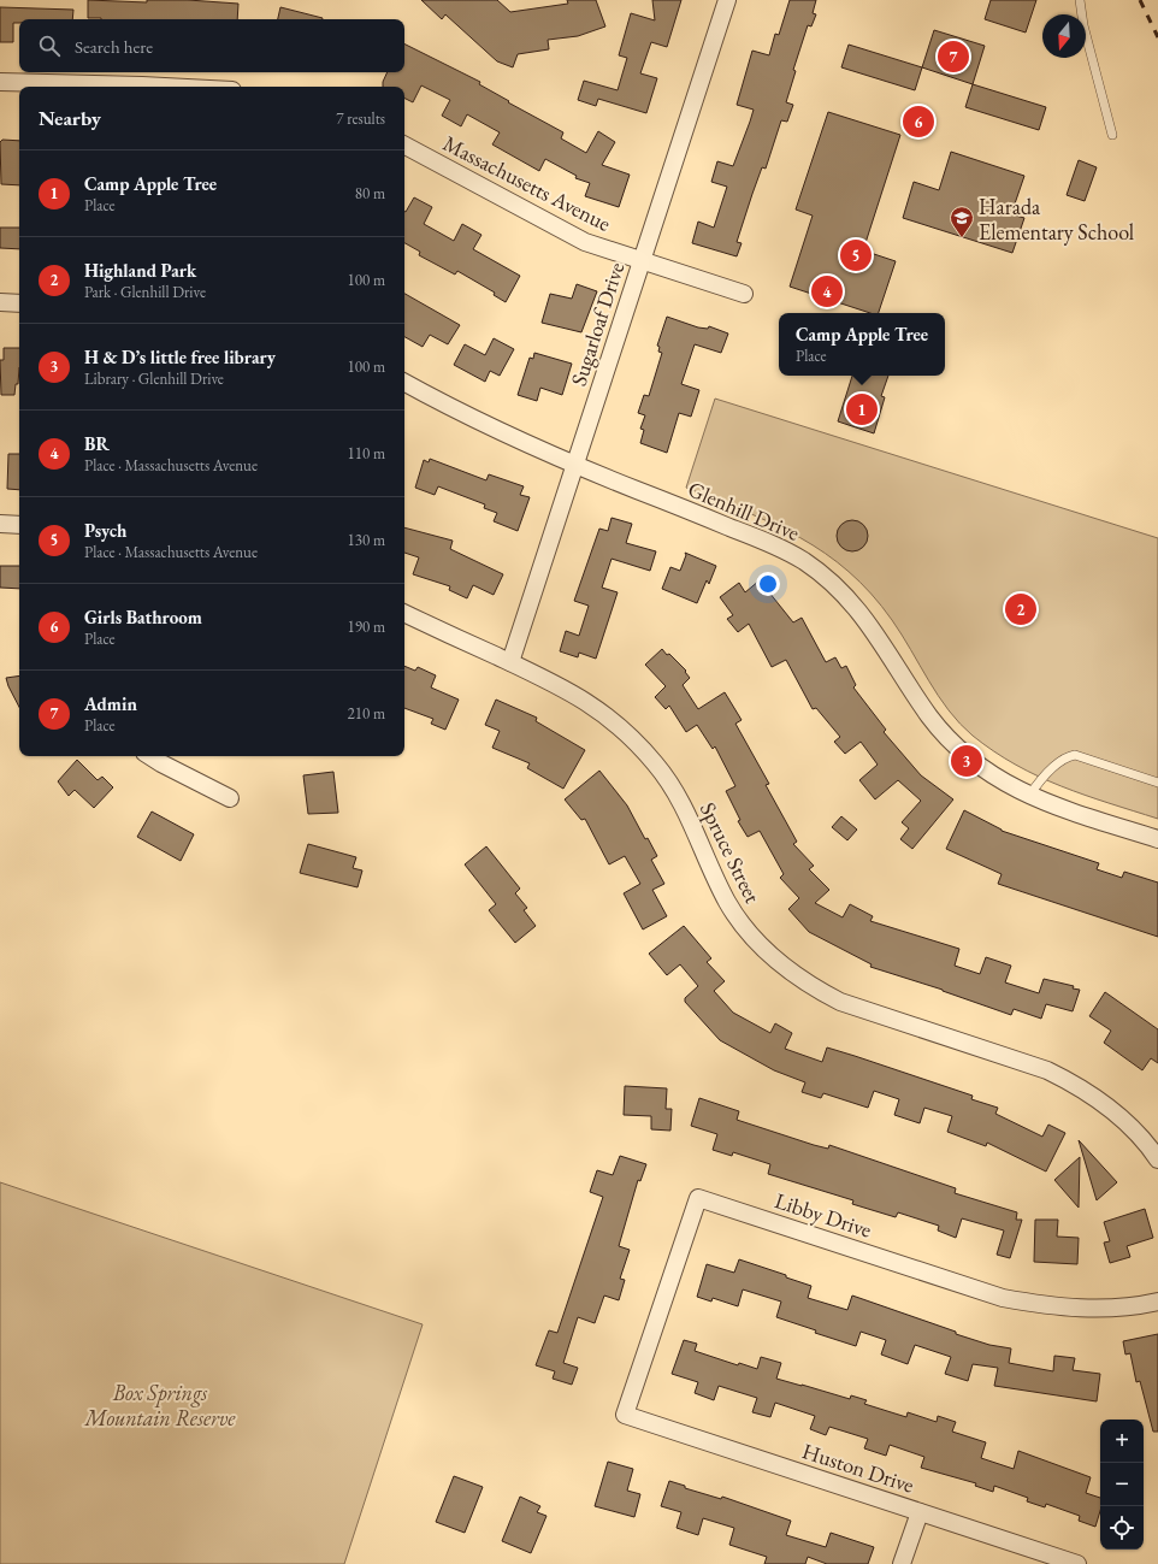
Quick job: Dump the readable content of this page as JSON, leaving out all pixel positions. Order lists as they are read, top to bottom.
{
  "streets": {
    "street": [
      "Massachusetts Avenue",
      "Sugarloaf Drive",
      "Glenhill Drive",
      "Spruce Street",
      "Libby Drive",
      "Huston Drive"
    ]
  },
  "crossings": [
    ["Massachusetts Avenue", "Sugarloaf Drive"],
    ["Sugarloaf Drive", "Glenhill Drive"],
    ["Sugarloaf Drive", "Spruce Street"],
    ["Libby Drive", "Huston Drive"]
  ],
  "parks": ["Box Springs Mountain Reserve"],
  "places": {
    "school or university": ["Harada Elementary School"]
  },
  "north": "bottom",
  "page": {
    "search": "Search here",
    "pins": [
      "7",
      "6",
      "5",
      "4",
      "1",
      "2",
      "3"
    ],
    "heading": ["Nearby", "7 results"],
    "list": [
      {
        "mark": "1",
        "name": "Camp Apple Tree",
        "note": "Place",
        "value": "80 m"
      },
      {
        "mark": "2",
        "name": "Highland Park",
        "note": "Park · Glenhill Drive",
        "value": "100 m"
      },
      {
        "mark": "3",
        "name": "H & D’s little free library",
        "note": "Library · Glenhill Drive",
        "value": "100 m"
      },
      {
        "mark": "4",
        "name": "BR",
        "note": "Place · Massachusetts Avenue",
        "value": "110 m"
      },
      {
        "mark": "5",
        "name": "Psych",
        "note": "Place · Massachusetts Avenue",
        "value": "130 m"
      },
      {
        "mark": "6",
        "name": "Girls Bathroom",
        "note": "Place",
        "value": "190 m"
      },
      {
        "mark": "7",
        "name": "Admin",
        "note": "Place",
        "value": "210 m"
      }
    ],
    "popup": ["Camp Apple Tree", "Place"],
    "map_buttons": ["+", "−"]
  }
}
